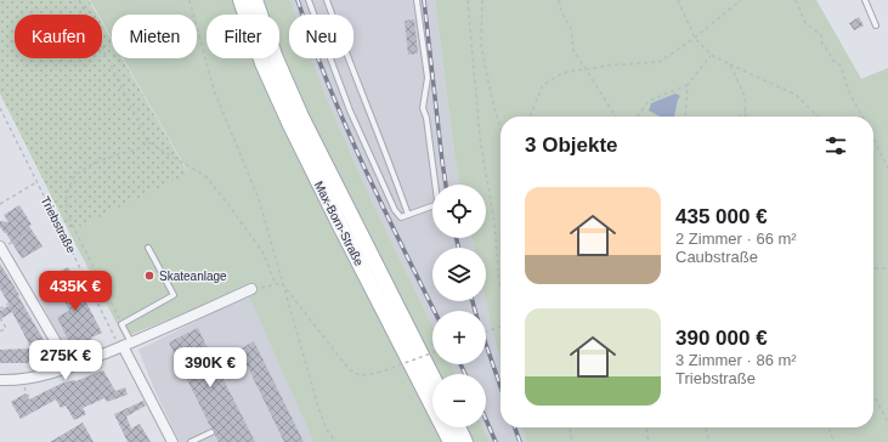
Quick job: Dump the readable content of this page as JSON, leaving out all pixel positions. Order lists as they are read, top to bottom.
{
  "streets": {
    "main road": ["Max-Born-Straße"],
    "path": ["Triebstraße"]
  },
  "places": ["Skateanlage"],
  "page": {
    "chip": [
      "Kaufen",
      "Mieten",
      "Filter",
      "Neu"
    ],
    "heading": "3 Objekte",
    "list": [
      {
        "name": "435 000 €",
        "note": "2 Zimmer · 66 m² · Caubstraße"
      },
      {
        "name": "390 000 €",
        "note": "3 Zimmer · 86 m² · Triebstraße"
      }
    ],
    "map_buttons": ["+", "−"],
    "price": ["435K €", "275K €", "390K €"]
  }
}
